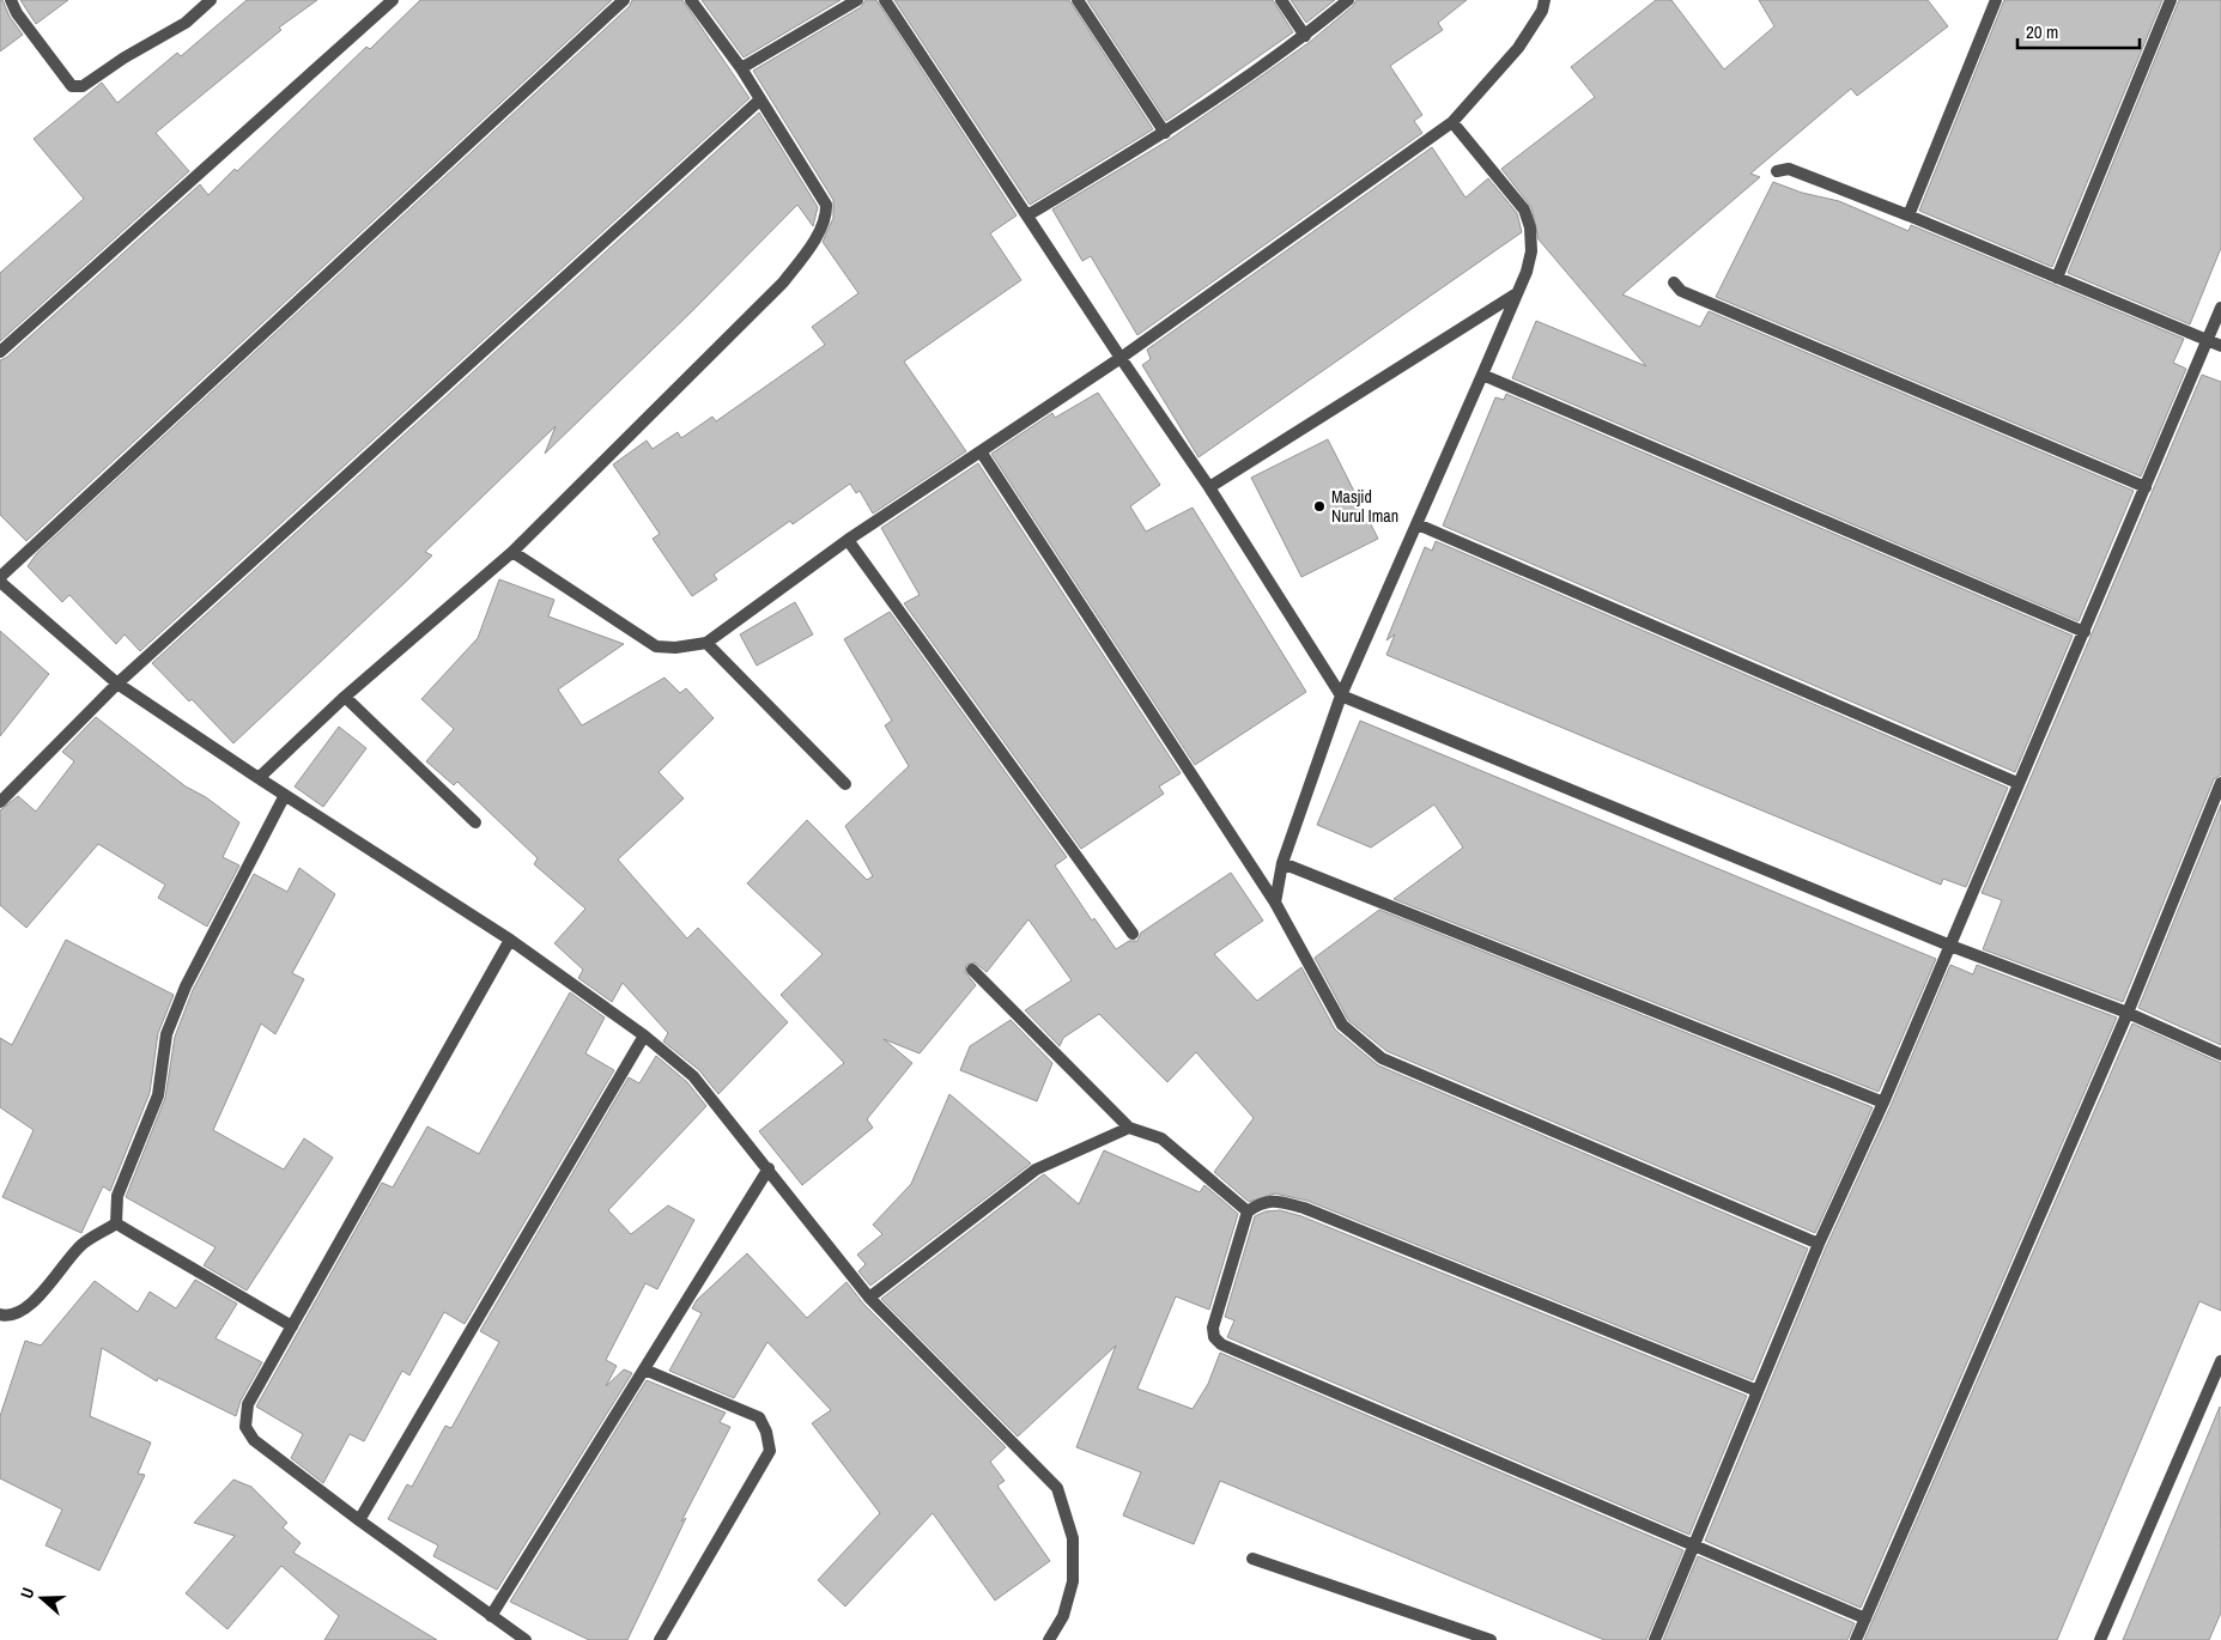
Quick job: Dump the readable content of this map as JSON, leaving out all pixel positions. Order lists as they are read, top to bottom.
{
  "places": ["Masjid Nurul Iman"],
  "scale_bar": "20 m",
  "north": "left"
}
